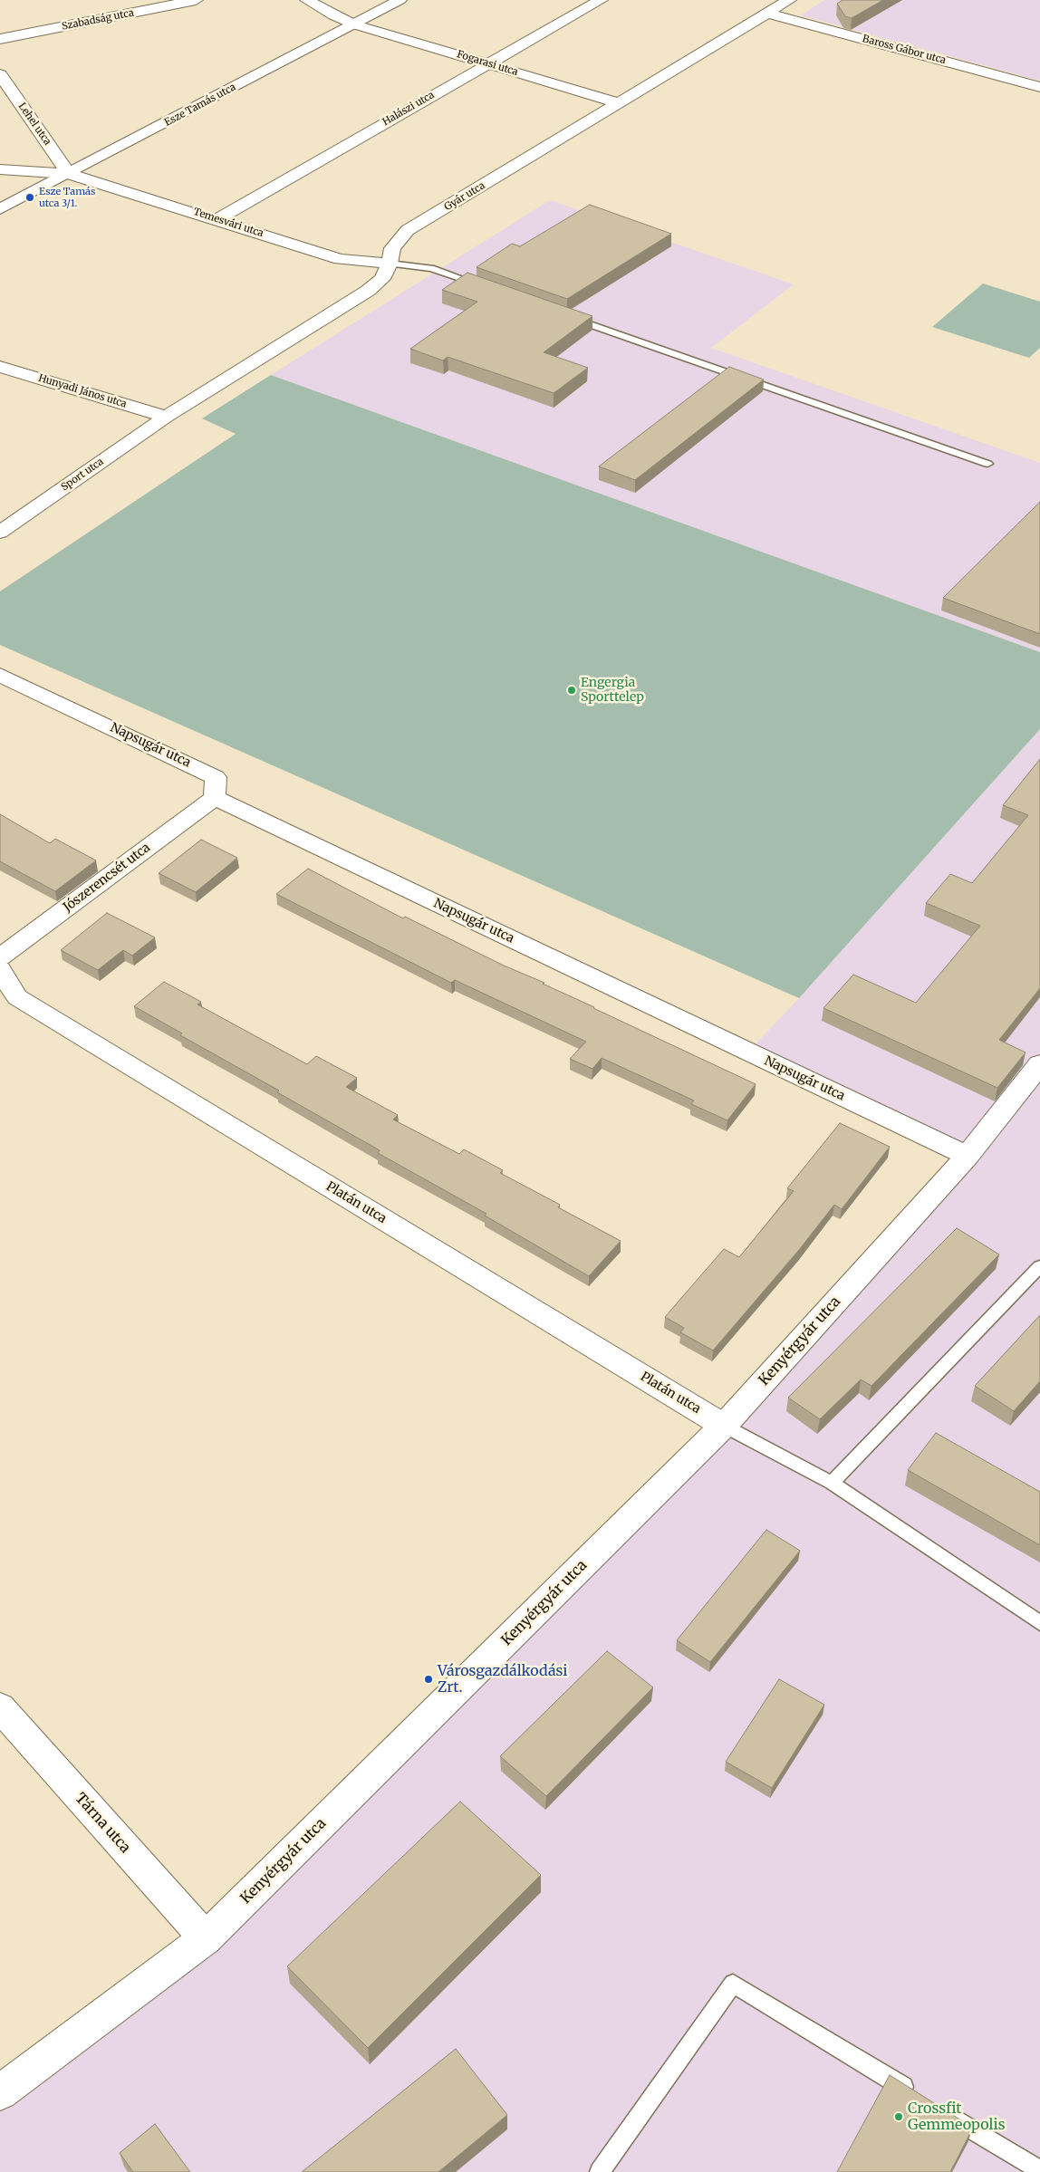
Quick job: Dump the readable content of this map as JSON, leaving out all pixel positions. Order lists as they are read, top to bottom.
{
  "streets": {
    "street": [
      "Szabadság utca",
      "Baross Gábor utca",
      "Fogarasi utca",
      "Esze Tamás utca",
      "Halászi utca",
      "Lehel utca",
      "Gyár utca",
      "Temesvári utca",
      "Hunyadi János utca",
      "Sport utca",
      "Napsugár utca",
      "Jószerencsét utca",
      "Platán utca",
      "Kenyérgyár utca",
      "Tárna utca"
    ]
  },
  "crossings": [
    ["Baross Gábor utca", "Gyár utca"],
    ["Fogarasi utca", "Esze Tamás utca"],
    ["Fogarasi utca", "Halászi utca"],
    ["Fogarasi utca", "Gyár utca"],
    ["Esze Tamás utca", "Lehel utca"],
    ["Esze Tamás utca", "Temesvári utca"],
    ["Halászi utca", "Temesvári utca"],
    ["Lehel utca", "Temesvári utca"],
    ["Gyár utca", "Temesvári utca"],
    ["Gyár utca", "Hunyadi János utca"],
    ["Gyár utca", "Sport utca"],
    ["Hunyadi János utca", "Sport utca"],
    ["Napsugár utca", "Jószerencsét utca"],
    ["Napsugár utca", "Kenyérgyár utca"],
    ["Platán utca", "Kenyérgyár utca"],
    ["Kenyérgyár utca", "Tárna utca"]
  ],
  "places": [
    "Esze Tamás utca 3/1.",
    "Engergia Sporttelep",
    "Városgazdálkodási Zrt.",
    "Crossfit Gemmeopolis"
  ]
}
